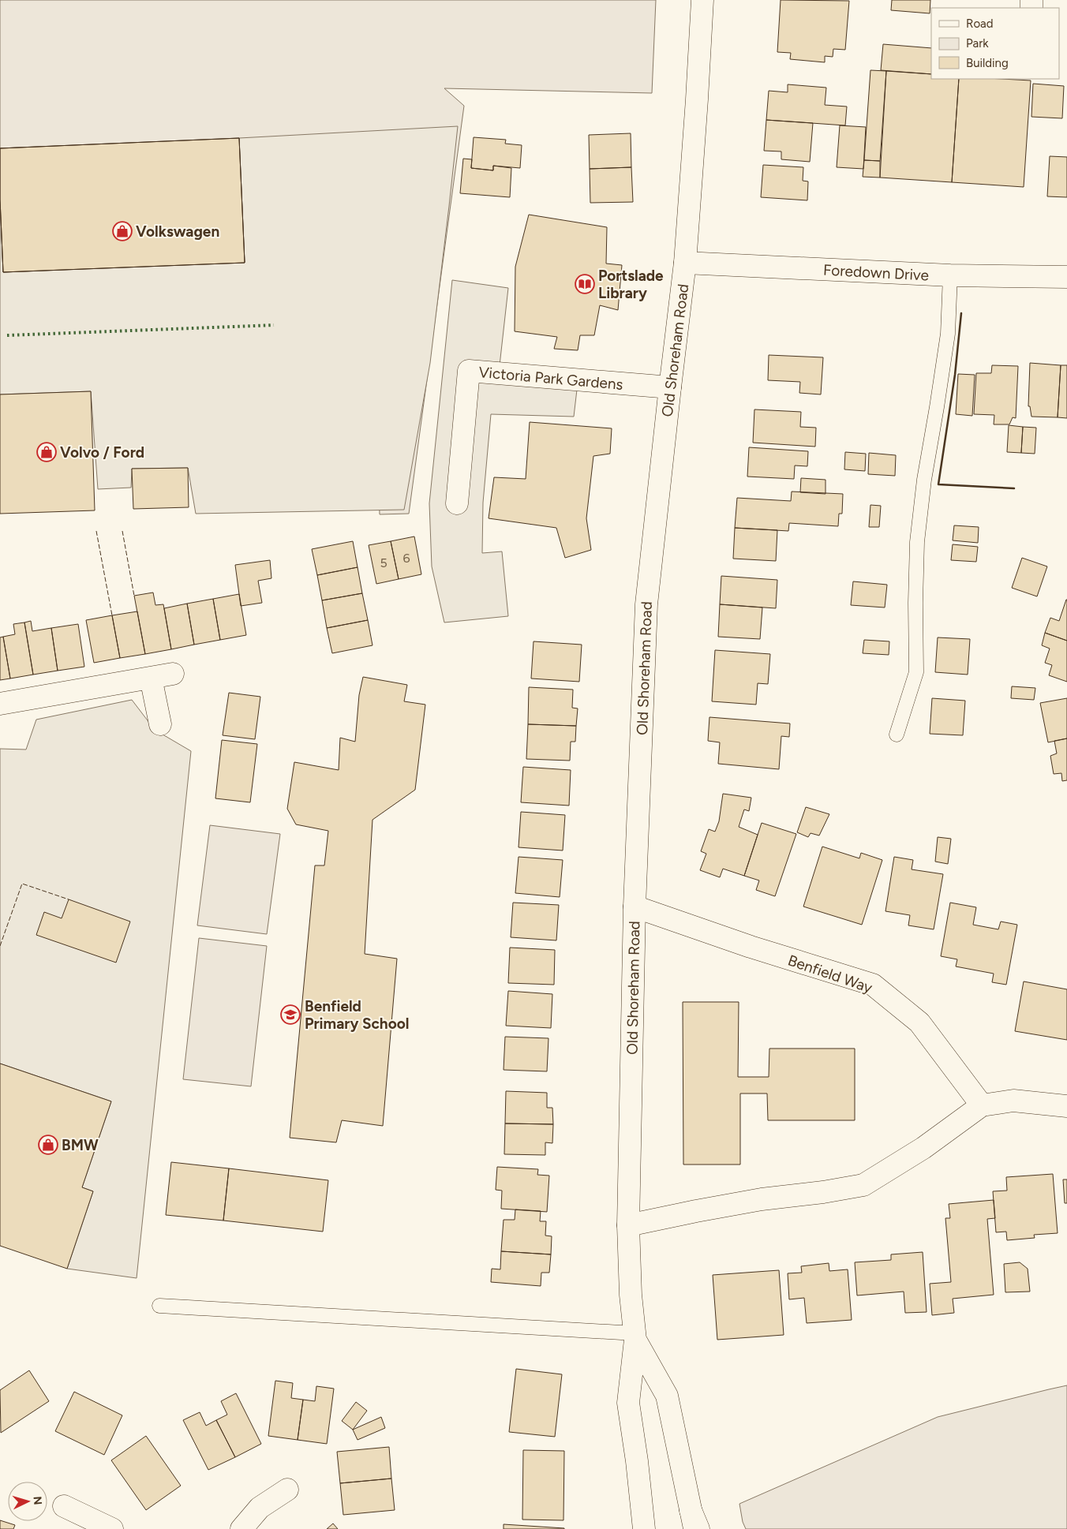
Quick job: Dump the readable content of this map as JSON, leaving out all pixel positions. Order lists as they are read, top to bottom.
{
  "streets": {
    "street": [
      "Foredown Drive",
      "Old Shoreham Road",
      "Victoria Park Gardens",
      "Benfield Way"
    ]
  },
  "crossings": [
    ["Foredown Drive", "Old Shoreham Road"],
    ["Old Shoreham Road", "Victoria Park Gardens"],
    ["Old Shoreham Road", "Benfield Way"]
  ],
  "places": {
    "shop": ["Volkswagen", "Volvo / Ford", "BMW"],
    "library": ["Portslade Library"],
    "school or university": ["Benfield Primary School"]
  },
  "house_numbers": ["6", "5"],
  "legend": ["Road", "Park", "Building"],
  "north": "right"
}
